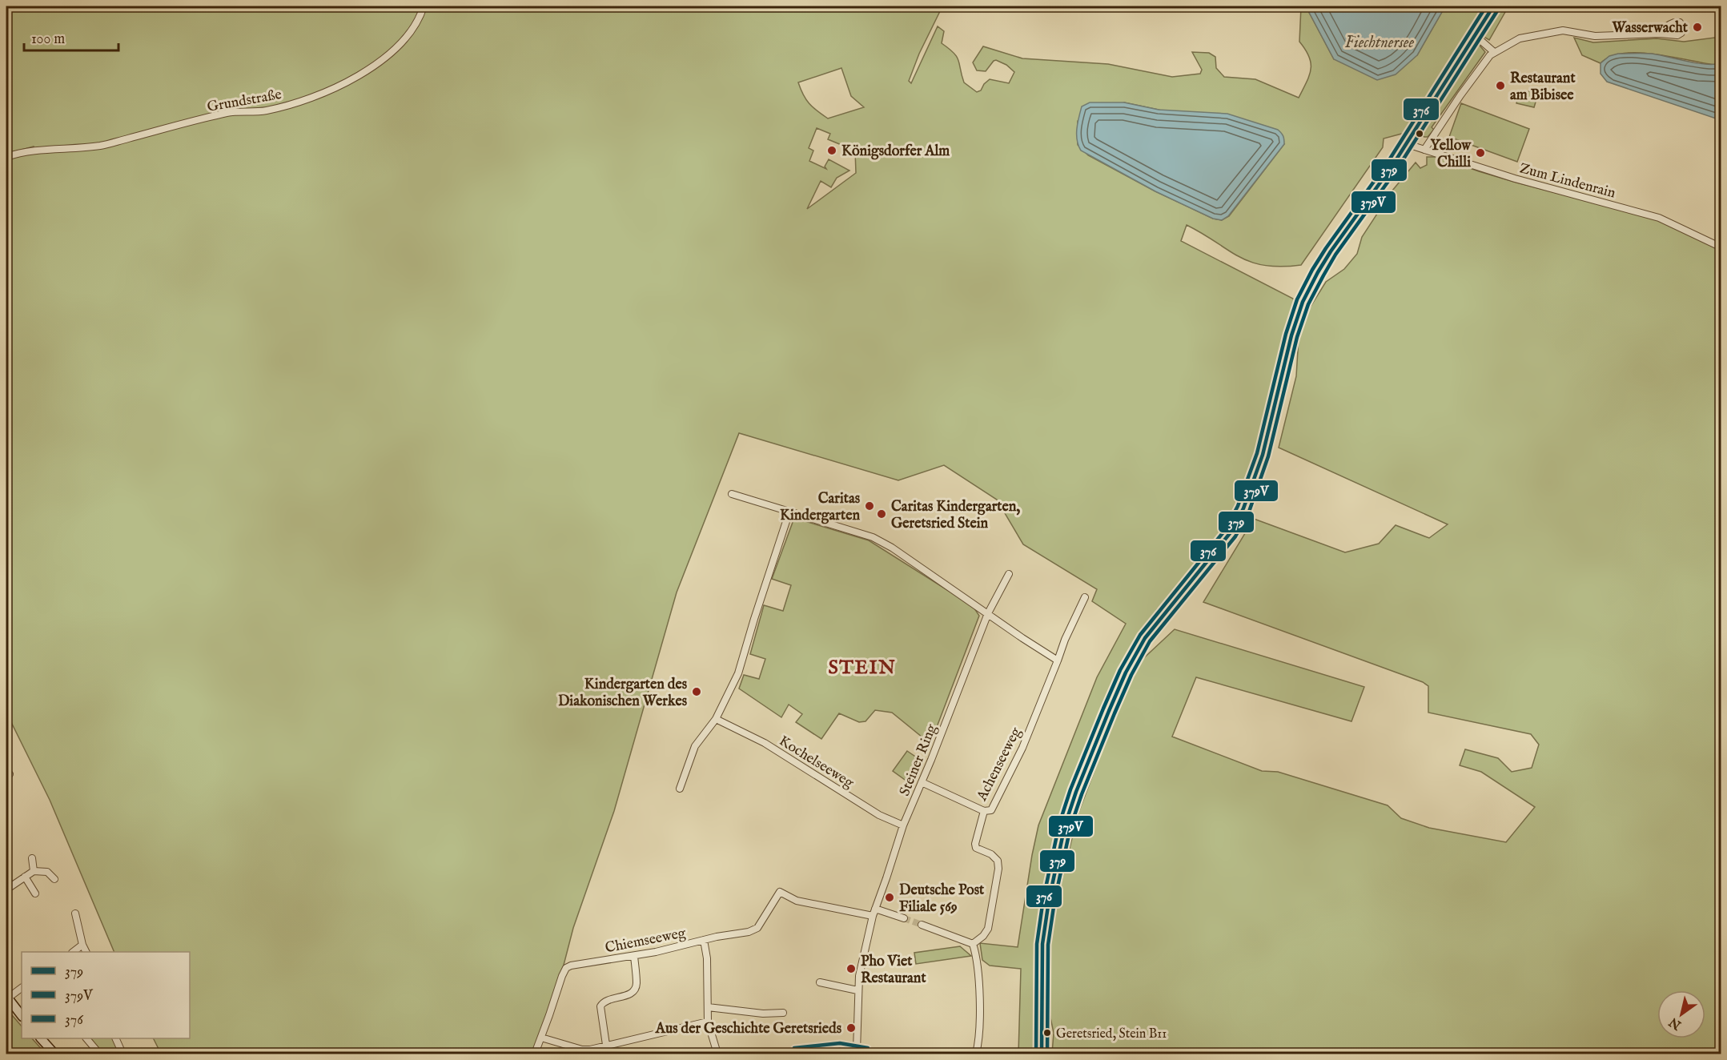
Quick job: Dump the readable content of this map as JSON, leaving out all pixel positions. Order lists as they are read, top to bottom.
{
  "streets": {
    "street": [
      "Grundstraße",
      "Zum Lindenrain",
      "Steiner Ring",
      "Kochelseeweg",
      "Achenseeweg",
      "Chiemseeweg"
    ]
  },
  "crossings": [
    ["Steiner Ring", "Kochelseeweg"],
    ["Steiner Ring", "Achenseeweg"],
    ["Steiner Ring", "Chiemseeweg"]
  ],
  "districts": ["STEIN"],
  "water": ["Fiechtnersee"],
  "places": [
    "Wasserwacht",
    "Restaurant am Bibisee",
    "Königsdorfer Alm",
    "Yellow Chilli",
    "Caritas Kindergarten",
    "Caritas Kindergarten, Geretsried Stein",
    "Kindergarten des Diakonischen Werkes",
    "Deutsche Post Filiale 569",
    "Pho Viet Restaurant",
    "Aus der Geschichte Geretsrieds",
    "Geretsried, Stein B11"
  ],
  "lines": ["transit line 379", "transit line 376", "transit line 379V"],
  "legend": ["379", "379V", "376"],
  "scale_bar": "100 m",
  "north": "bottom left"
}
